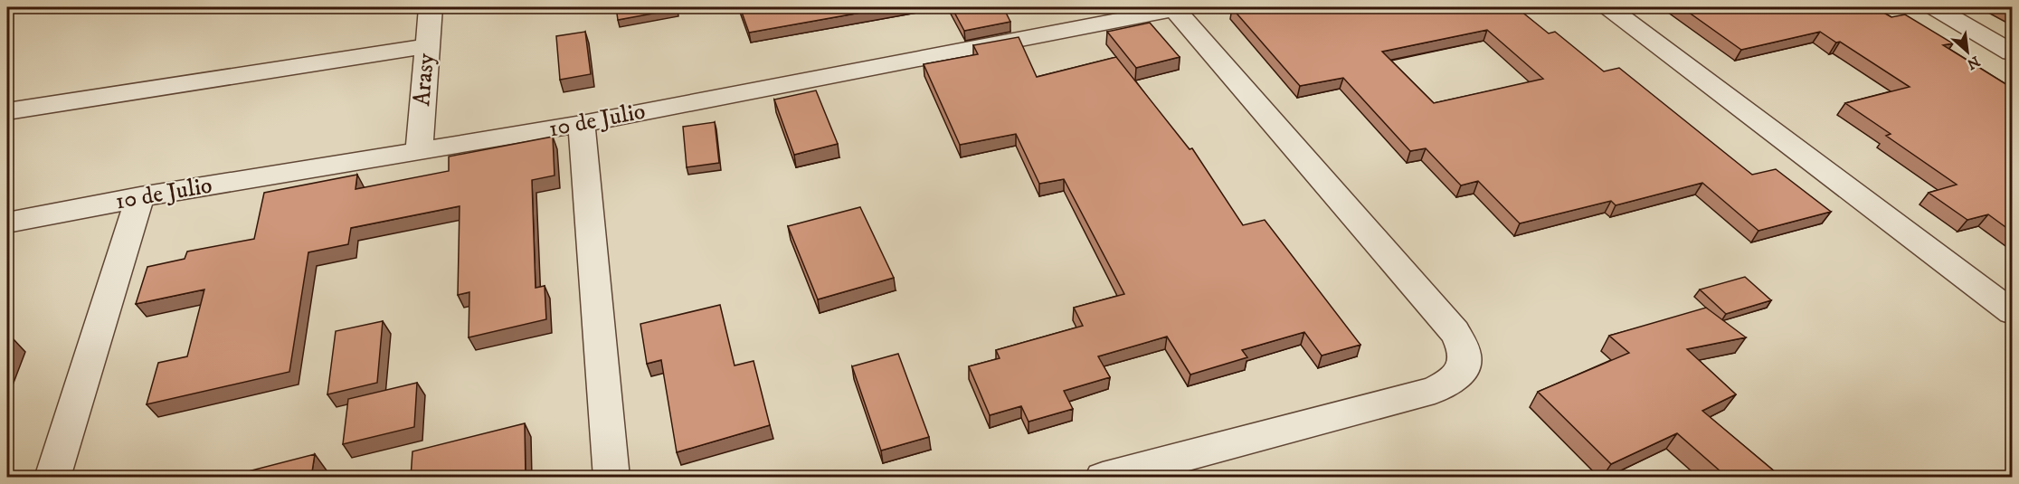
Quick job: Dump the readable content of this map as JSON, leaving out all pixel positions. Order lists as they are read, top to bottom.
{
  "streets": {
    "street": ["Arasy", "10 de Julio"]
  },
  "crossings": [
    ["Arasy", "10 de Julio"]
  ],
  "north": "bottom right"
}
